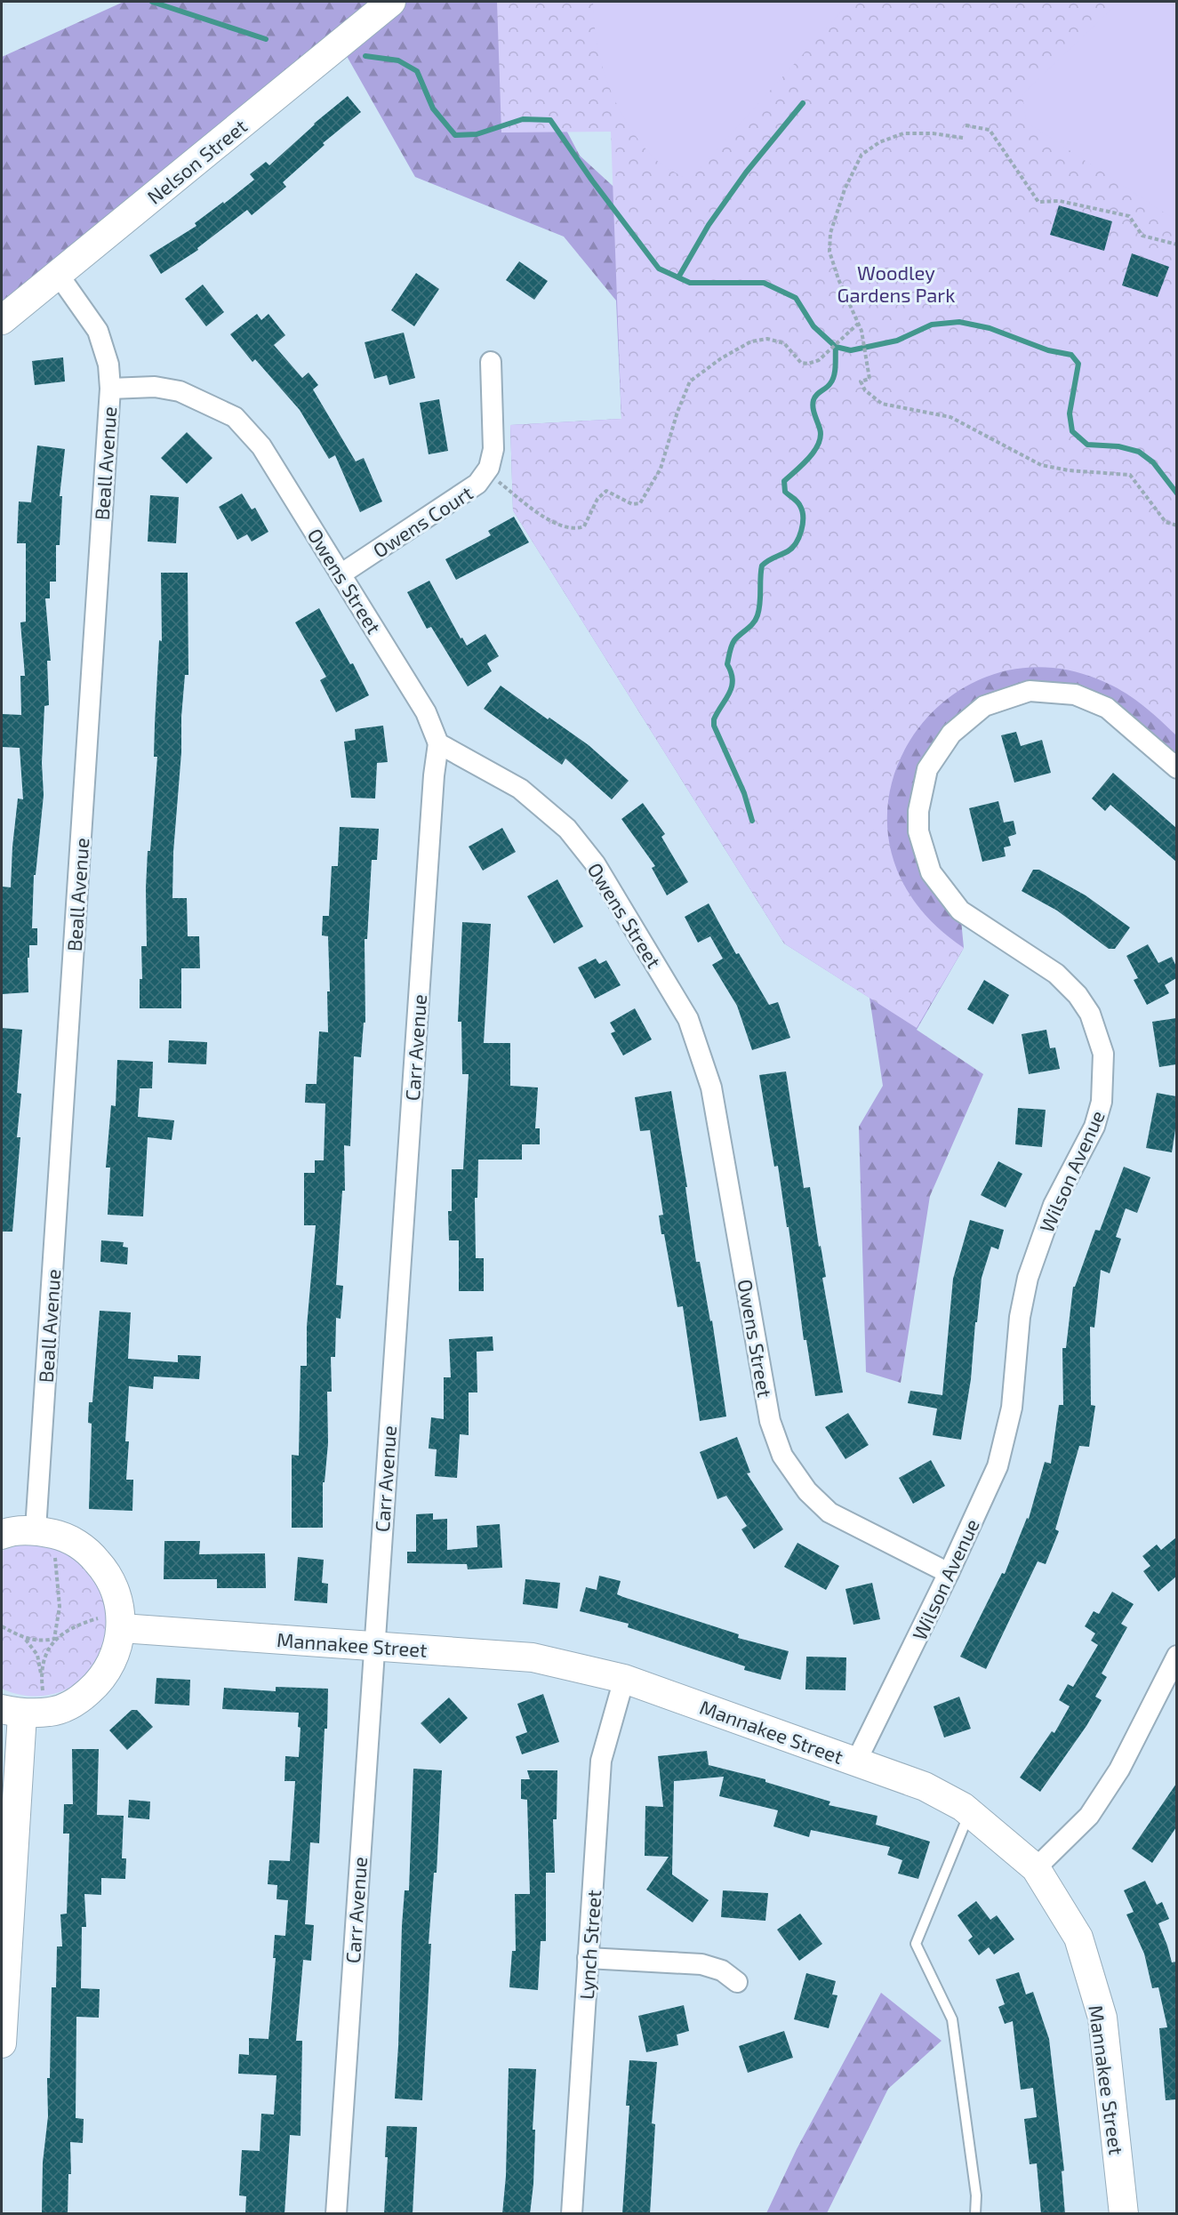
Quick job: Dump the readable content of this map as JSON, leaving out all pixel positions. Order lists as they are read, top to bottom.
{
  "streets": {
    "street": [
      "Nelson Street",
      "Beall Avenue",
      "Owens Court",
      "Owens Street",
      "Carr Avenue",
      "Wilson Avenue",
      "Mannakee Street",
      "Lynch Street"
    ]
  },
  "crossings": [
    ["Nelson Street", "Beall Avenue"],
    ["Beall Avenue", "Owens Street"],
    ["Owens Court", "Owens Street"],
    ["Owens Street", "Carr Avenue"],
    ["Owens Street", "Wilson Avenue"],
    ["Carr Avenue", "Mannakee Street"],
    ["Wilson Avenue", "Mannakee Street"],
    ["Mannakee Street", "Lynch Street"]
  ],
  "parks": ["Woodley Gardens Park"]
}
